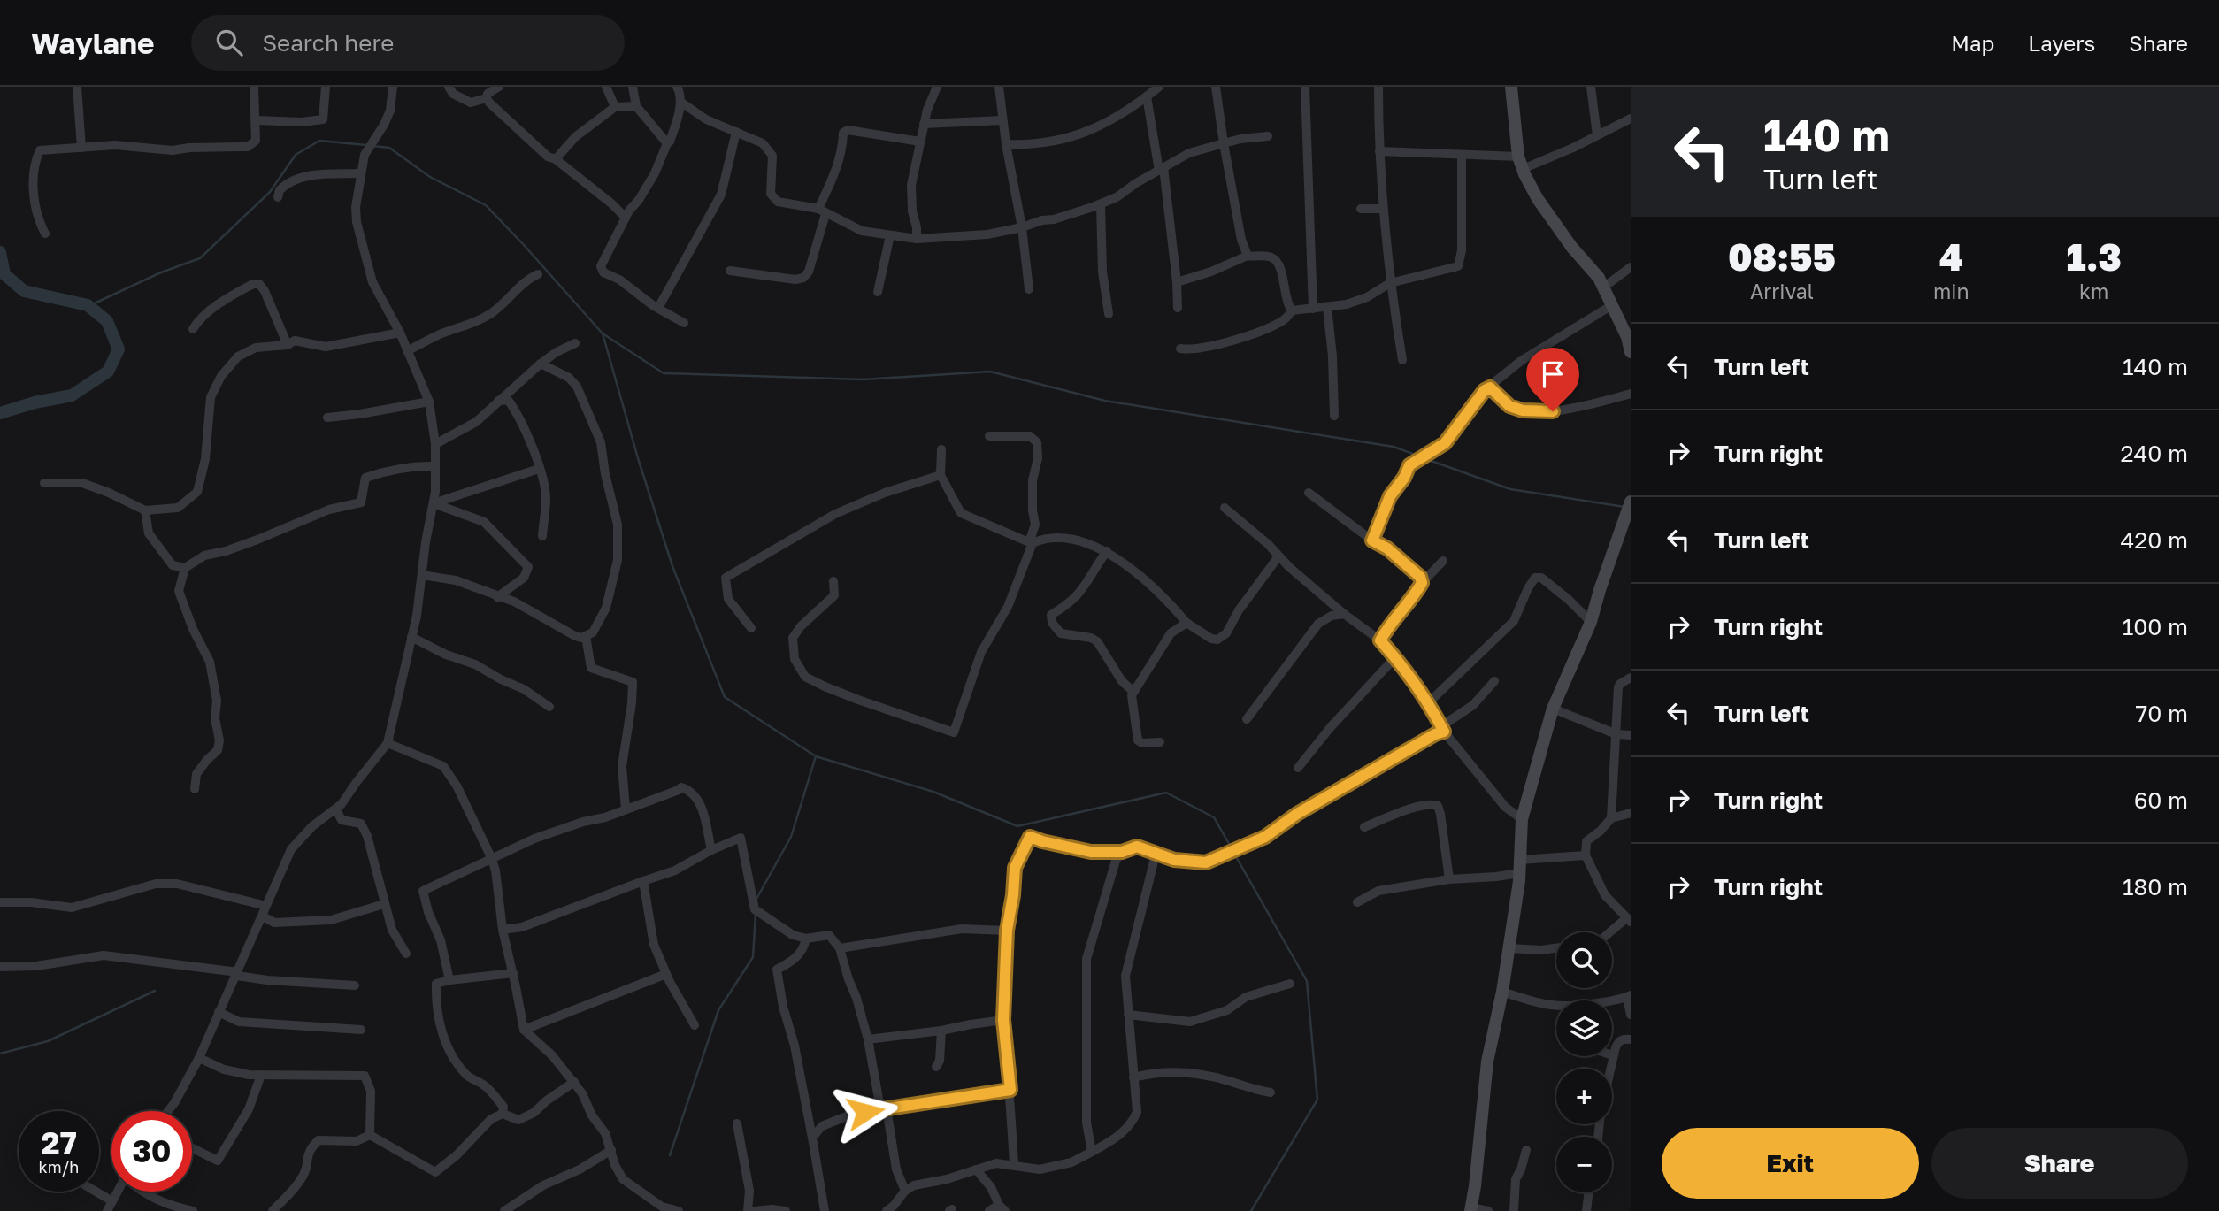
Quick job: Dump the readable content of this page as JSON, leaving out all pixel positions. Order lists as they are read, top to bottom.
{
  "page": {
    "header": "Waylane",
    "search": "Search here",
    "nav": ["Map", "Layers", "Share"],
    "turn": ["140 m", "Turn left"],
    "eta": [
      "08:55",
      "Arrival",
      "4",
      "min",
      "1.3",
      "km"
    ],
    "list": [
      {
        "name": "Turn left",
        "value": "140 m"
      },
      {
        "name": "Turn right",
        "value": "240 m"
      },
      {
        "name": "Turn left",
        "value": "420 m"
      },
      {
        "name": "Turn right",
        "value": "100 m"
      },
      {
        "name": "Turn left",
        "value": "70 m"
      },
      {
        "name": "Turn right",
        "value": "60 m"
      },
      {
        "name": "Turn right",
        "value": "180 m"
      }
    ],
    "map_buttons": ["+", "−"],
    "speed": "27 km/h",
    "limit": "30",
    "buttons": ["Exit", "Share"]
  }
}
